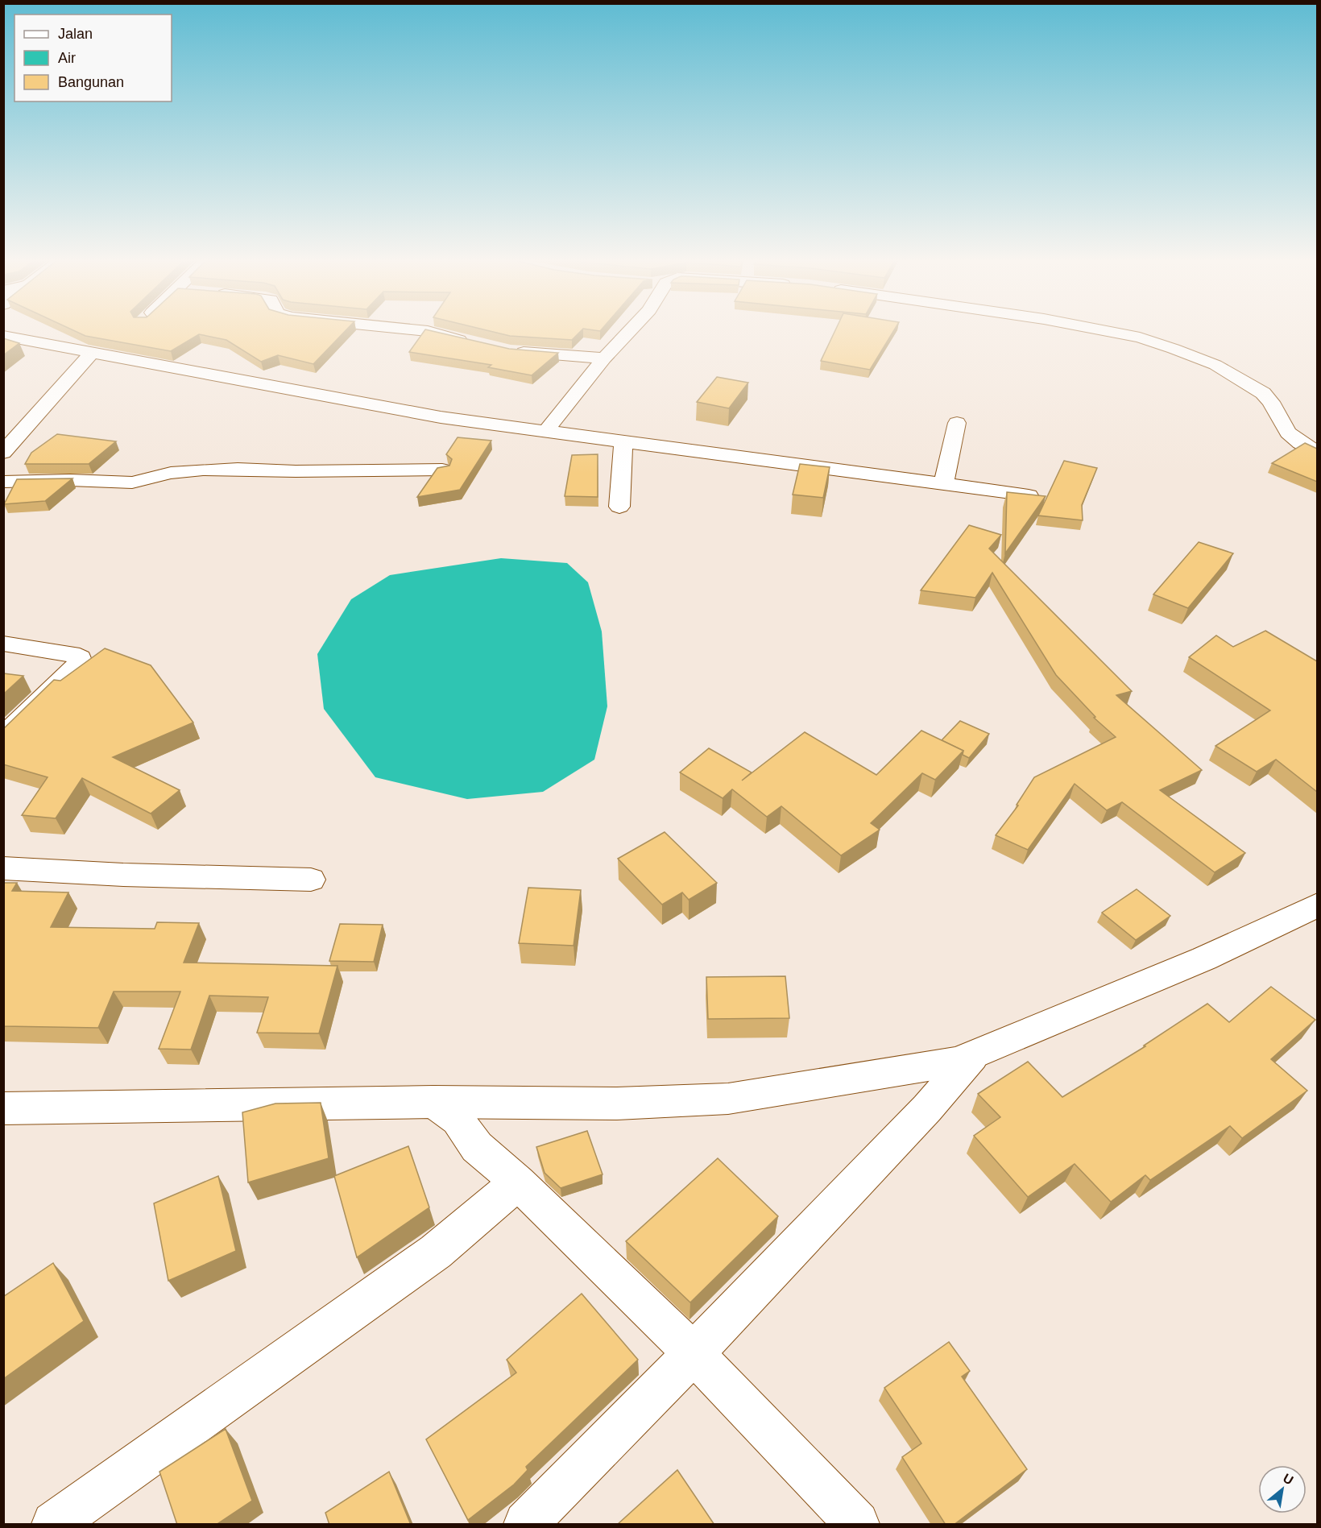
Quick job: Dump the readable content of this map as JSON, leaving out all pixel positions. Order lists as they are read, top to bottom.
{
  "legend": ["Jalan", "Air", "Bangunan"],
  "north": "top right"
}
